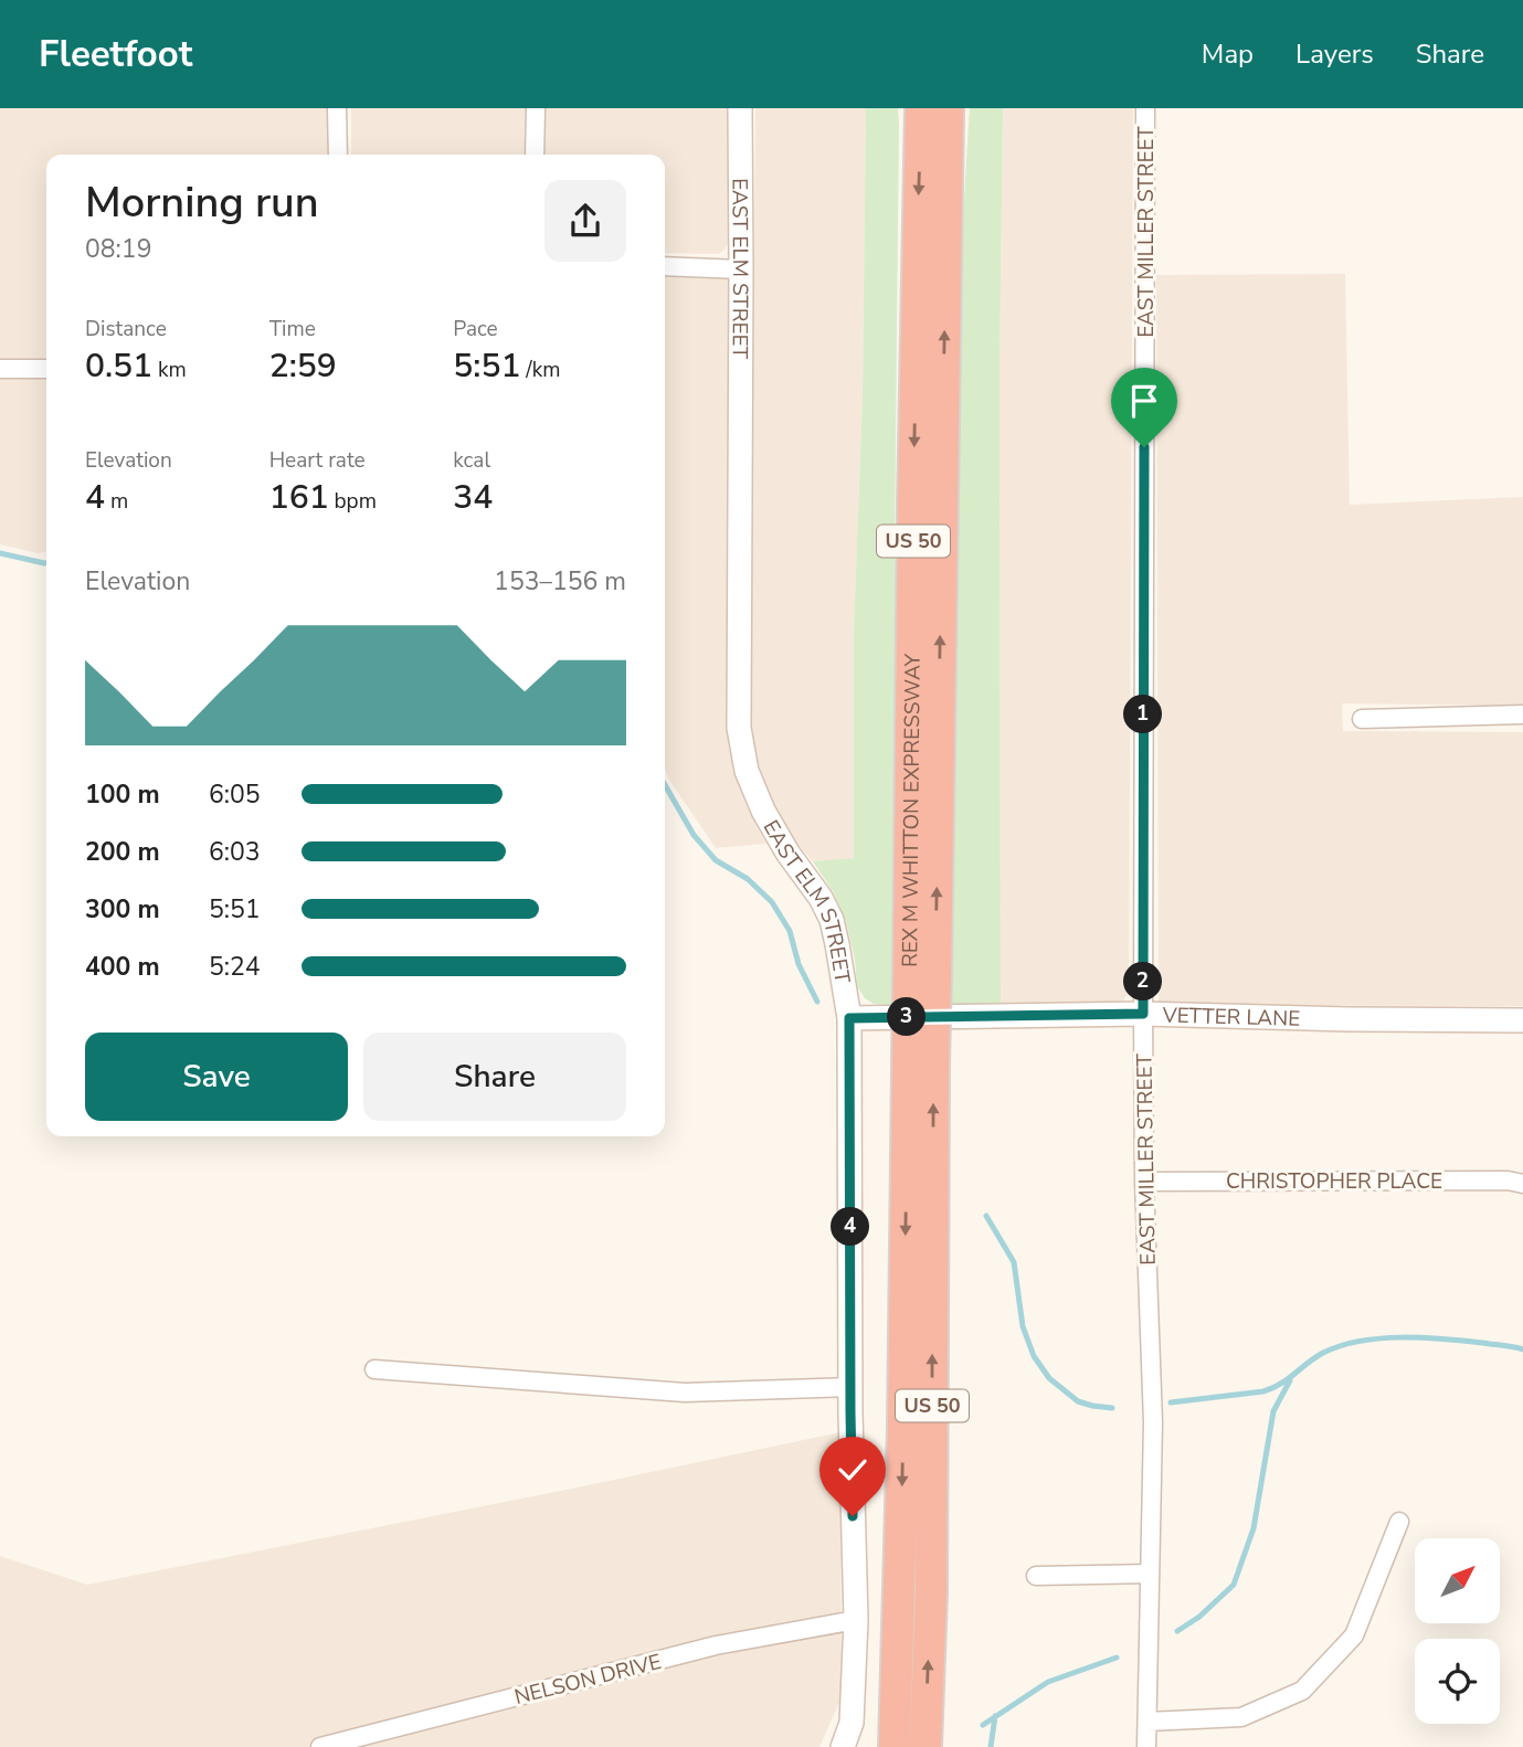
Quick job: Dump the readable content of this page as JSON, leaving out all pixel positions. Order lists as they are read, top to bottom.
{
  "streets": {
    "highway": ["US 50", "REX M WHITTON EXPRESSWAY"],
    "street": [
      "EAST MILLER STREET",
      "EAST ELM STREET",
      "VETTER LANE",
      "CHRISTOPHER PLACE",
      "NELSON DRIVE"
    ]
  },
  "crossings": [
    ["EAST MILLER STREET", "VETTER LANE"],
    ["EAST MILLER STREET", "CHRISTOPHER PLACE"],
    ["EAST ELM STREET", "VETTER LANE"],
    ["EAST ELM STREET", "NELSON DRIVE"]
  ],
  "north": "top right",
  "page": {
    "header": "Fleetfoot",
    "nav": ["Map", "Layers", "Share"],
    "heading": ["Morning run", "08:19"],
    "stats": [
      ["Distance", "0.51 km"],
      ["Time", "2:59"],
      ["Pace", "5:51 /km"],
      ["Elevation", "4 m"],
      ["Heart rate", "161 bpm"],
      ["kcal", "34"]
    ],
    "chart": ["Elevation", "153–156 m"],
    "pins": [
      "1",
      "2",
      "3",
      "4"
    ],
    "list": [
      {
        "name": "100 m",
        "note": "6:05"
      },
      {
        "name": "200 m",
        "note": "6:03"
      },
      {
        "name": "300 m",
        "note": "5:51"
      },
      {
        "name": "400 m",
        "note": "5:24"
      }
    ],
    "buttons": ["Save", "Share"]
  }
}
